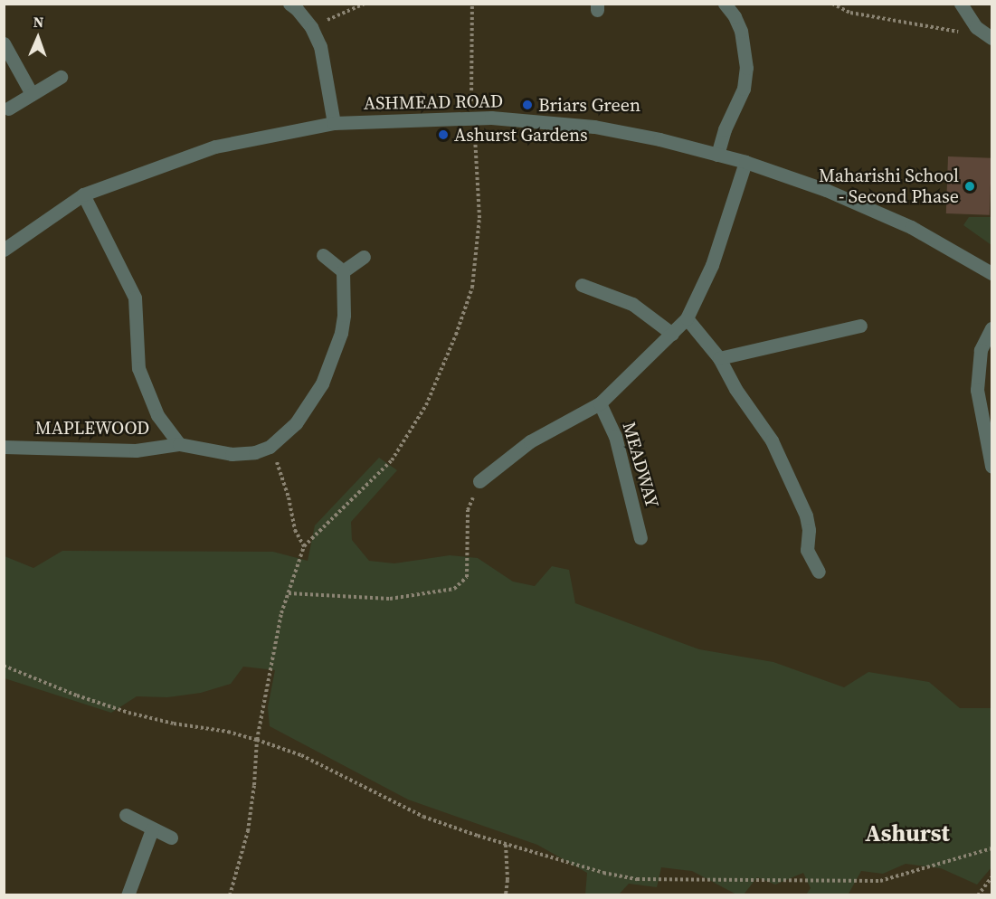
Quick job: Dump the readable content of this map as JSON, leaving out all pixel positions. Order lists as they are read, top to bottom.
{
  "streets": {
    "street": ["ASHMEAD ROAD", "MAPLEWOOD", "MEADWAY"]
  },
  "crossings": [
    ["ASHMEAD ROAD", "MAPLEWOOD"]
  ],
  "districts": ["Ashurst"],
  "places": ["Briars Green", "Ashurst Gardens", "Maharishi School - Second Phase"],
  "north": "top"
}
